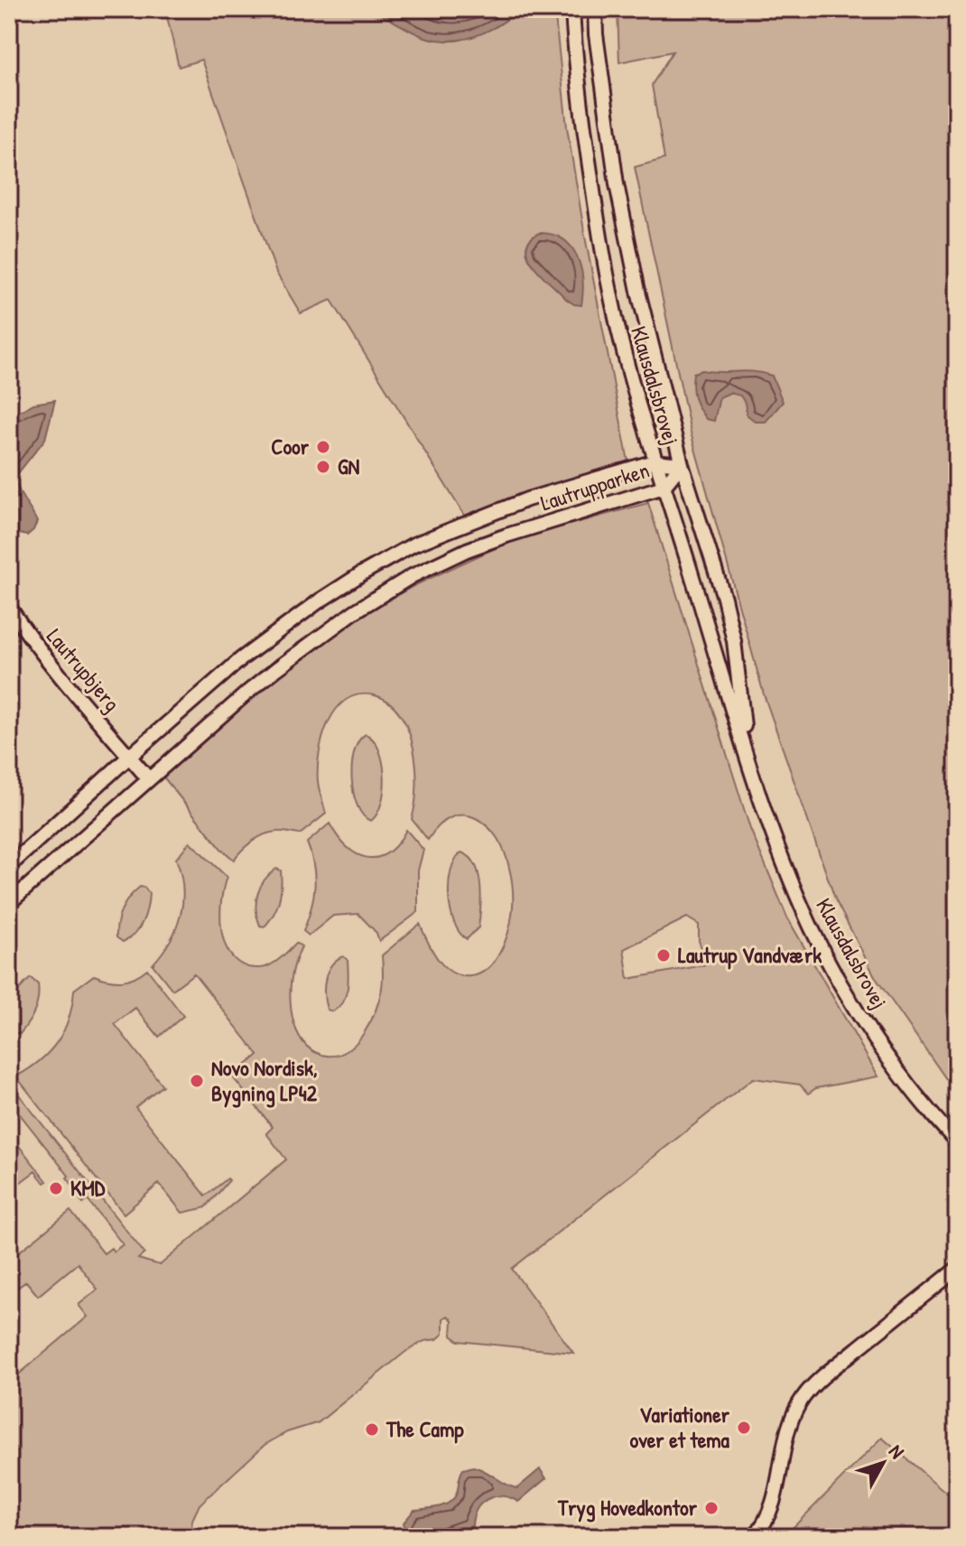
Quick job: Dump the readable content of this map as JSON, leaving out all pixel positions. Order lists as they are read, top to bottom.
{
  "streets": {
    "street": ["Klausdalsbrovej", "Lautrupparken", "Lautrupbjerg"]
  },
  "crossings": [
    ["Klausdalsbrovej", "Lautrupparken"],
    ["Lautrupparken", "Lautrupbjerg"]
  ],
  "places": [
    "Coor",
    "GN",
    "Lautrup Vandværk",
    "Novo Nordisk, Bygning LP42",
    "KMD",
    "Variationer over et tema",
    "The Camp",
    "Tryg Hovedkontor"
  ],
  "north": "top right"
}
